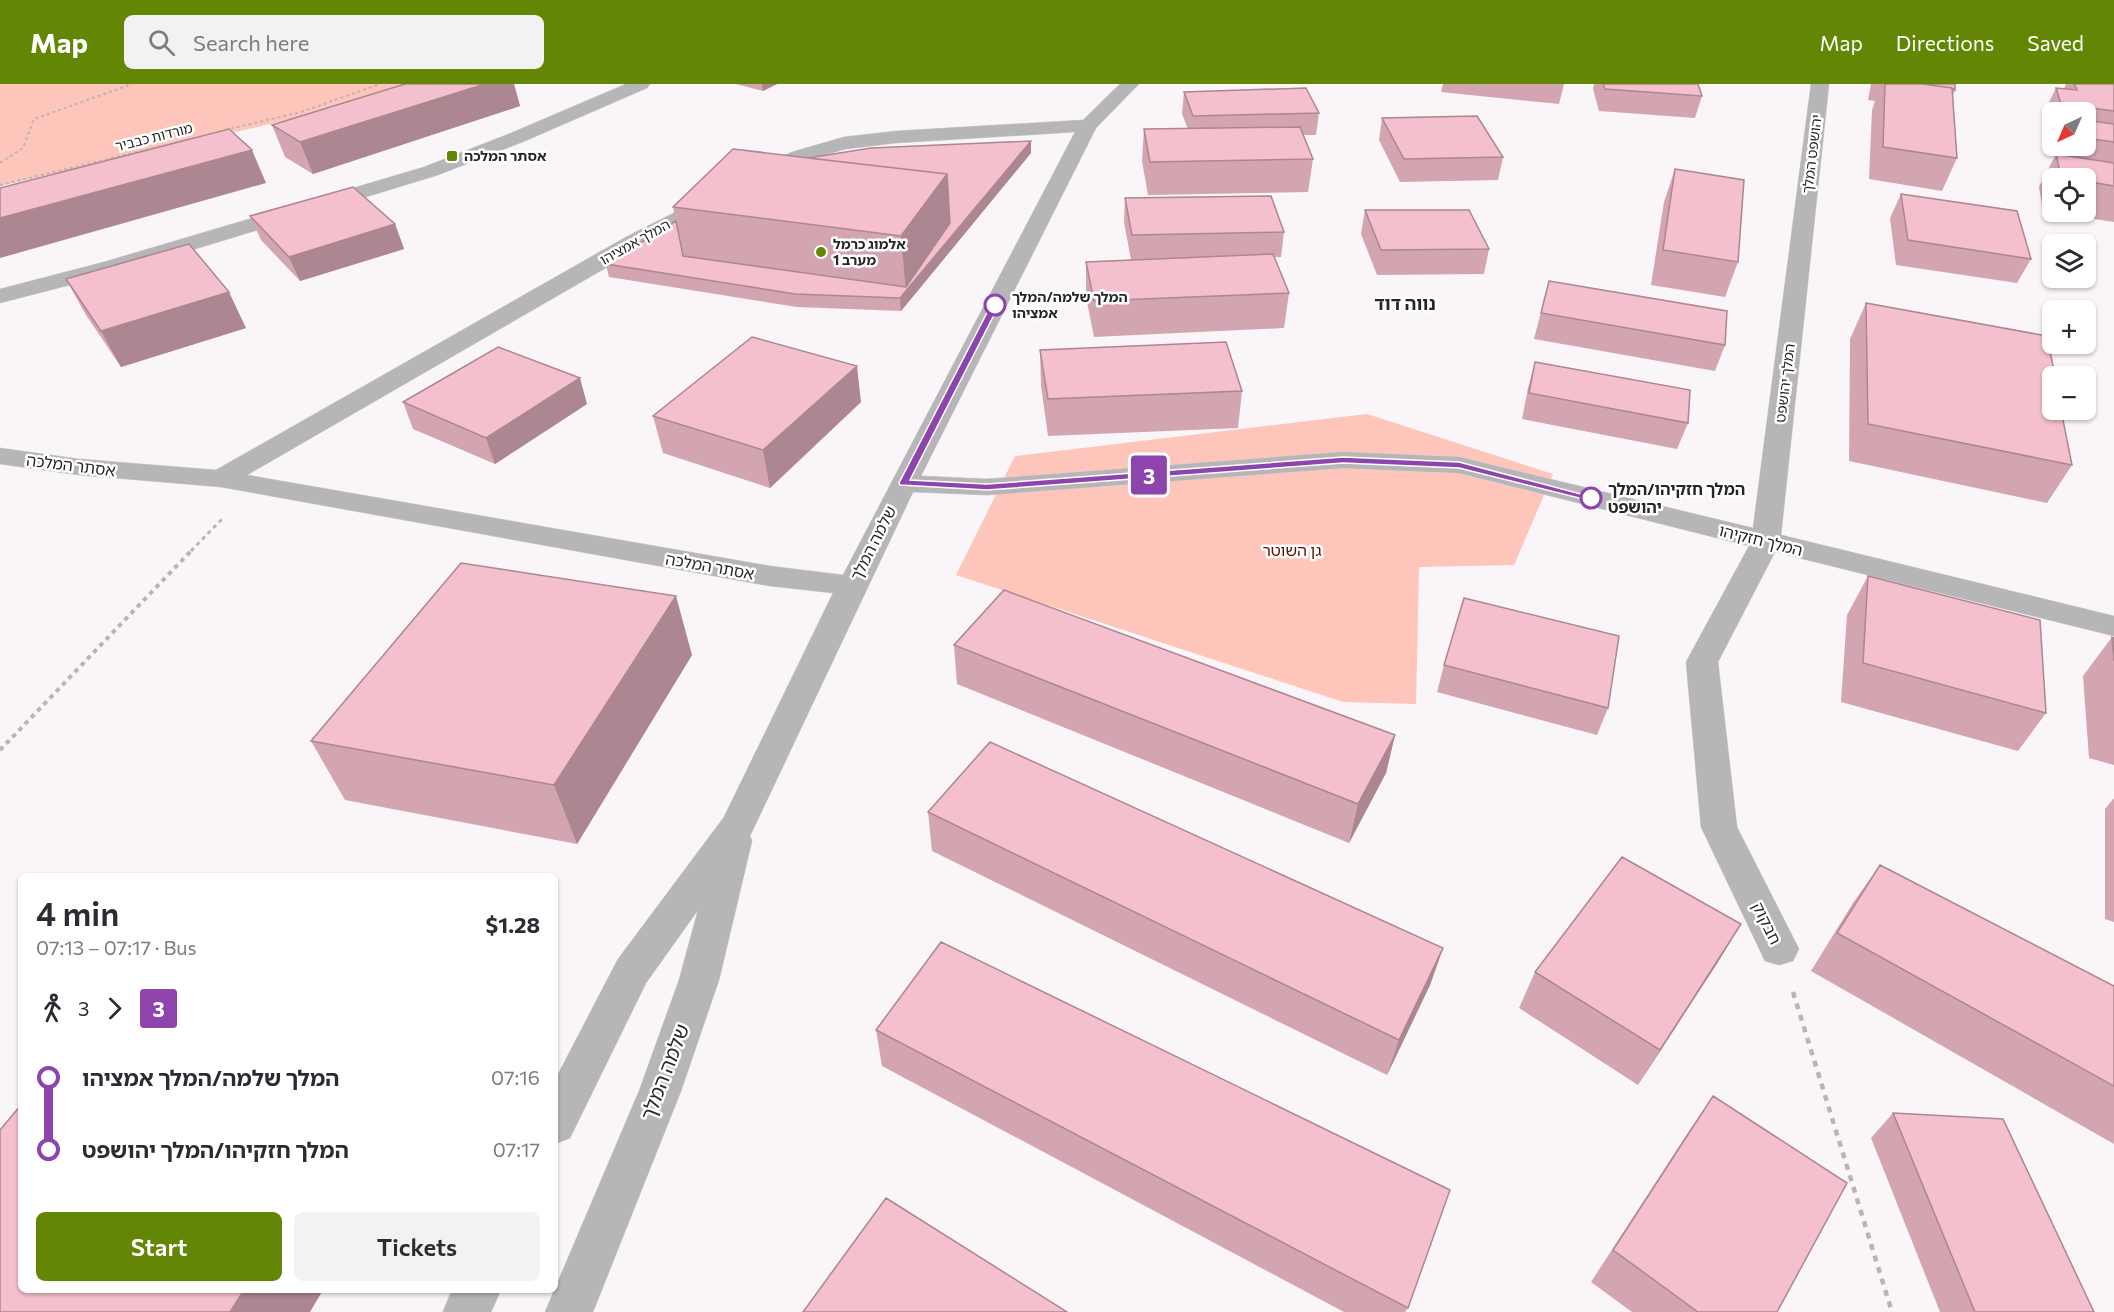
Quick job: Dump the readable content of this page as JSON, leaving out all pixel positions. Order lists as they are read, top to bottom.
{
  "streets": {
    "street": [
      "יהושפט המלך",
      "המלך אמציהו",
      "המלך יהושפט",
      "אסתר המלכה",
      "המלך חזקיהו",
      "שלמה המלך",
      "חבקוק"
    ],
    "path": ["מורדות כבביר"]
  },
  "crossings": [
    ["יהושפט המלך", "המלך יהושפט"],
    ["המלך אמציהו", "אסתר המלכה"],
    ["המלך אמציהו", "שלמה המלך"],
    ["המלך יהושפט", "המלך חזקיהו"],
    ["המלך יהושפט", "חבקוק"],
    ["אסתר המלכה", "שלמה המלך"],
    ["המלך חזקיהו", "שלמה המלך"],
    ["המלך חזקיהו", "חבקוק"]
  ],
  "districts": ["נווה דוד"],
  "parks": ["גן השוטר"],
  "places": {
    "transit": ["אסתר המלכה"],
    "other": ["אלמוג כרמל מערב 1", "המלך שלמה/המלך אמציהו", "המלך חזקיהו/המלך יהושפט"]
  },
  "lines": ["bus line 3"],
  "north": "bottom left",
  "page": {
    "header": "Map",
    "search": "Search here",
    "nav": ["Map", "Directions", "Saved"],
    "on_map": "3",
    "map_buttons": ["+", "−"],
    "heading": ["4 min", "07:13 – 07:17 · Bus", "$1.28"],
    "legs": ["3", "3"],
    "list": [
      {
        "name": "המלך שלמה/המלך אמציהו",
        "value": "07:16"
      },
      {
        "name": "המלך חזקיהו/המלך יהושפט",
        "value": "07:17"
      }
    ],
    "buttons": ["Start", "Tickets"]
  }
}
